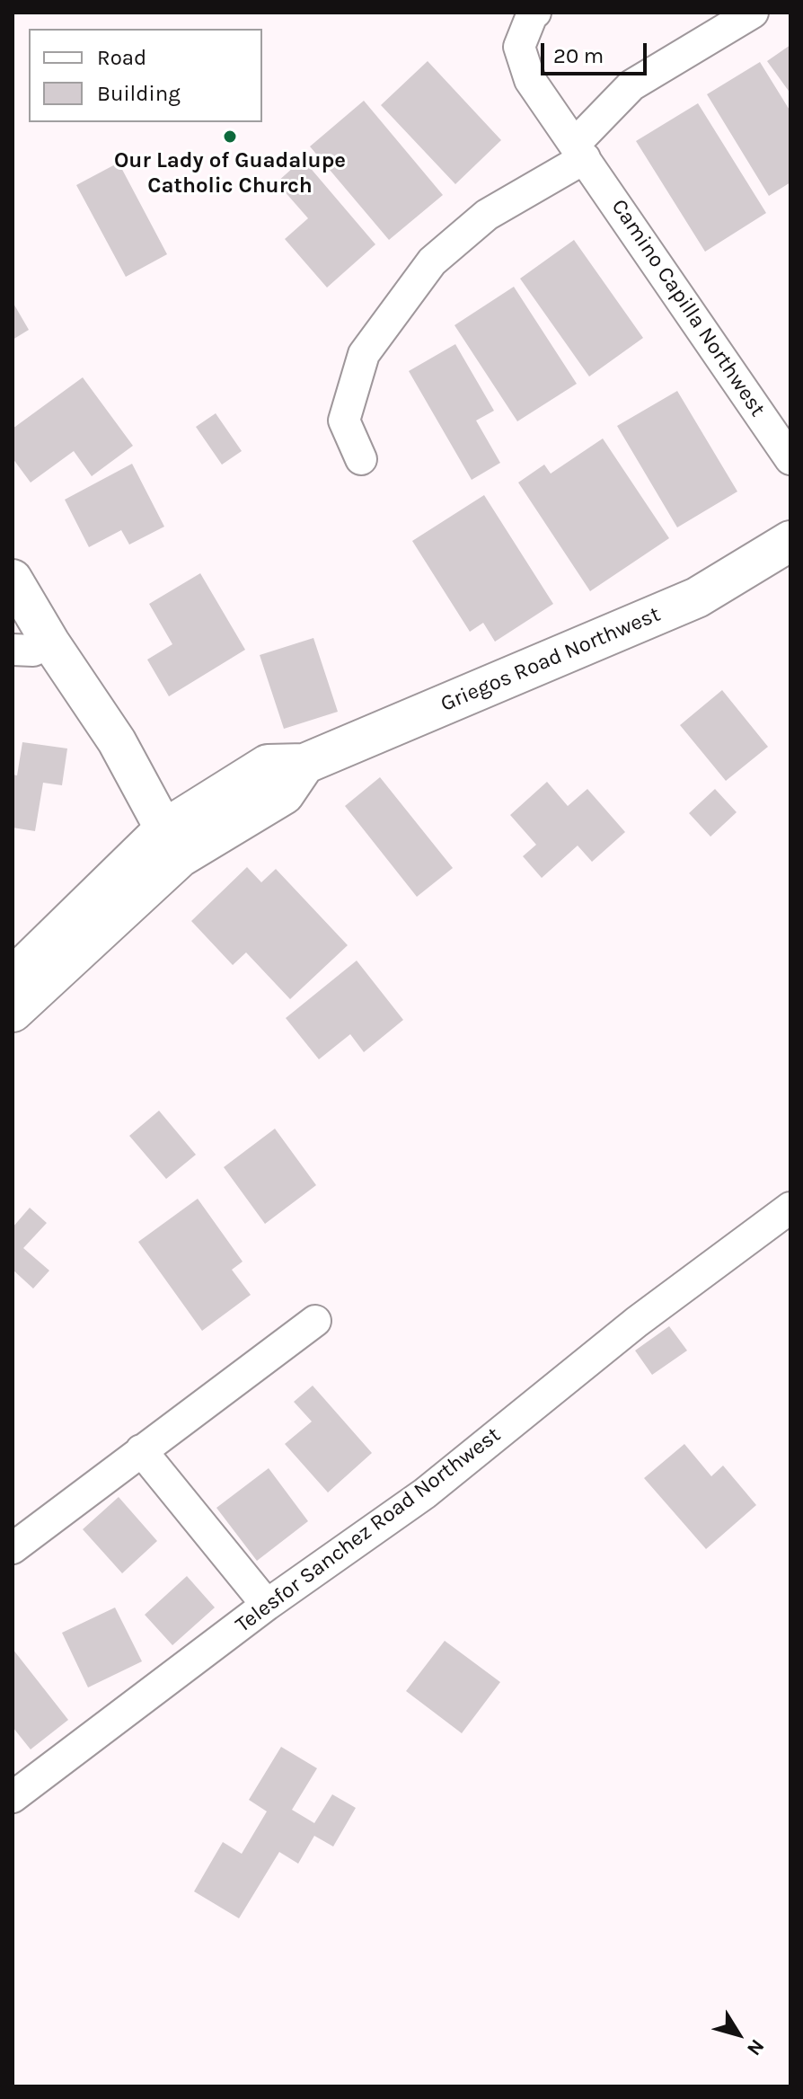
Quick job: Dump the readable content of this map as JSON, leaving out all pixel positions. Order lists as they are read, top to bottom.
{
  "streets": {
    "main road": ["Griegos Road Northwest"],
    "street": ["Camino Capilla Northwest", "Telesfor Sanchez Road Northwest"]
  },
  "places": ["Our Lady of Guadalupe Catholic Church"],
  "legend": ["Road", "Building"],
  "scale_bar": "20 m",
  "north": "bottom right"
}
